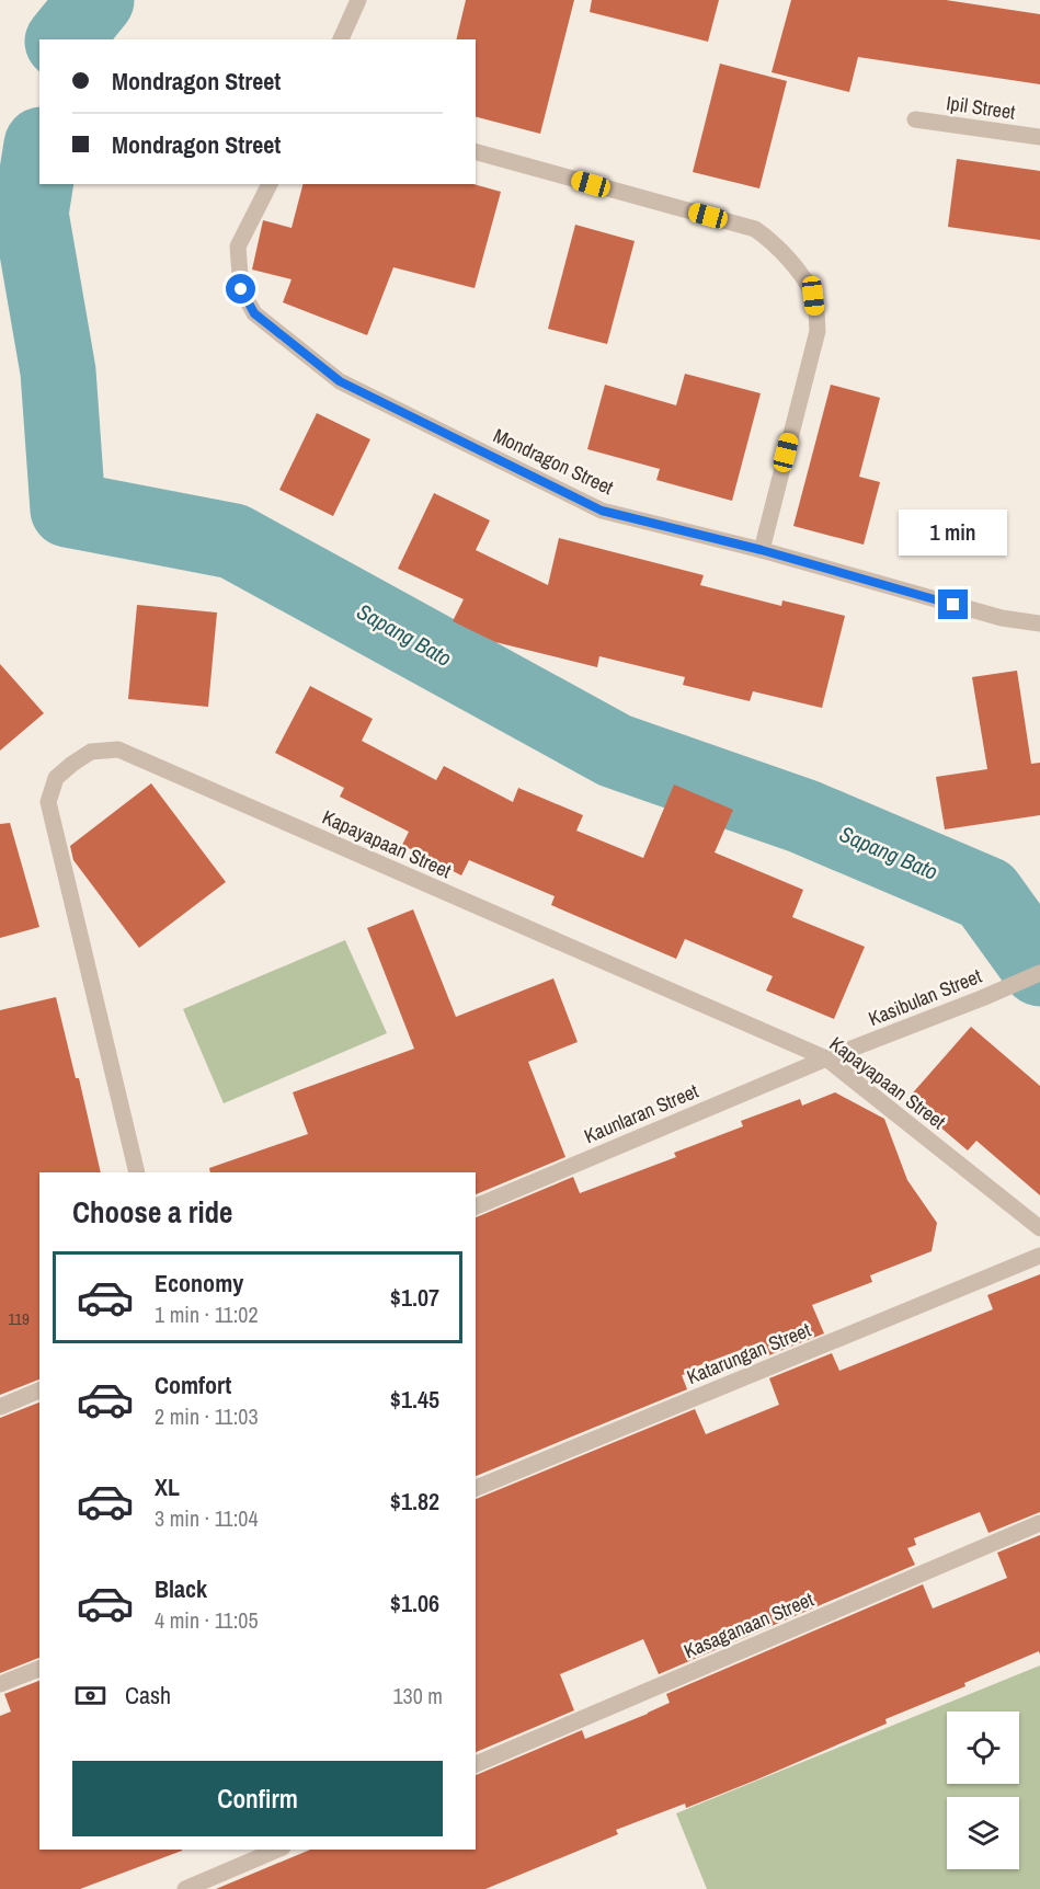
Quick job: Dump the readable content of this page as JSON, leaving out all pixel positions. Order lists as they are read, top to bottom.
{
  "streets": {
    "street": [
      "Ipil Street",
      "Mondragon Street",
      "Kapayapaan Street",
      "Kasibulan Street",
      "Kaunlaran Street",
      "Katarungan Street",
      "Kasaganaan Street"
    ]
  },
  "crossings": [
    ["Kapayapaan Street", "Kasibulan Street"],
    ["Kapayapaan Street", "Kaunlaran Street"],
    ["Kasibulan Street", "Kaunlaran Street"]
  ],
  "water": ["Sapang Bato"],
  "house_numbers": ["119"],
  "page": {
    "banner": ["Mondragon Street", "Mondragon Street"],
    "bubble": "1 min",
    "heading": "Choose a ride",
    "list": [
      {
        "name": "Economy",
        "note": "1 min · 11:02",
        "value": "$1.07"
      },
      {
        "name": "Comfort",
        "note": "2 min · 11:03",
        "value": "$1.45"
      },
      {
        "name": "XL",
        "note": "3 min · 11:04",
        "value": "$1.82"
      },
      {
        "name": "Black",
        "note": "4 min · 11:05",
        "value": "$1.06"
      }
    ],
    "pay": ["Cash", "130 m"],
    "buttons": "Confirm"
  }
}
